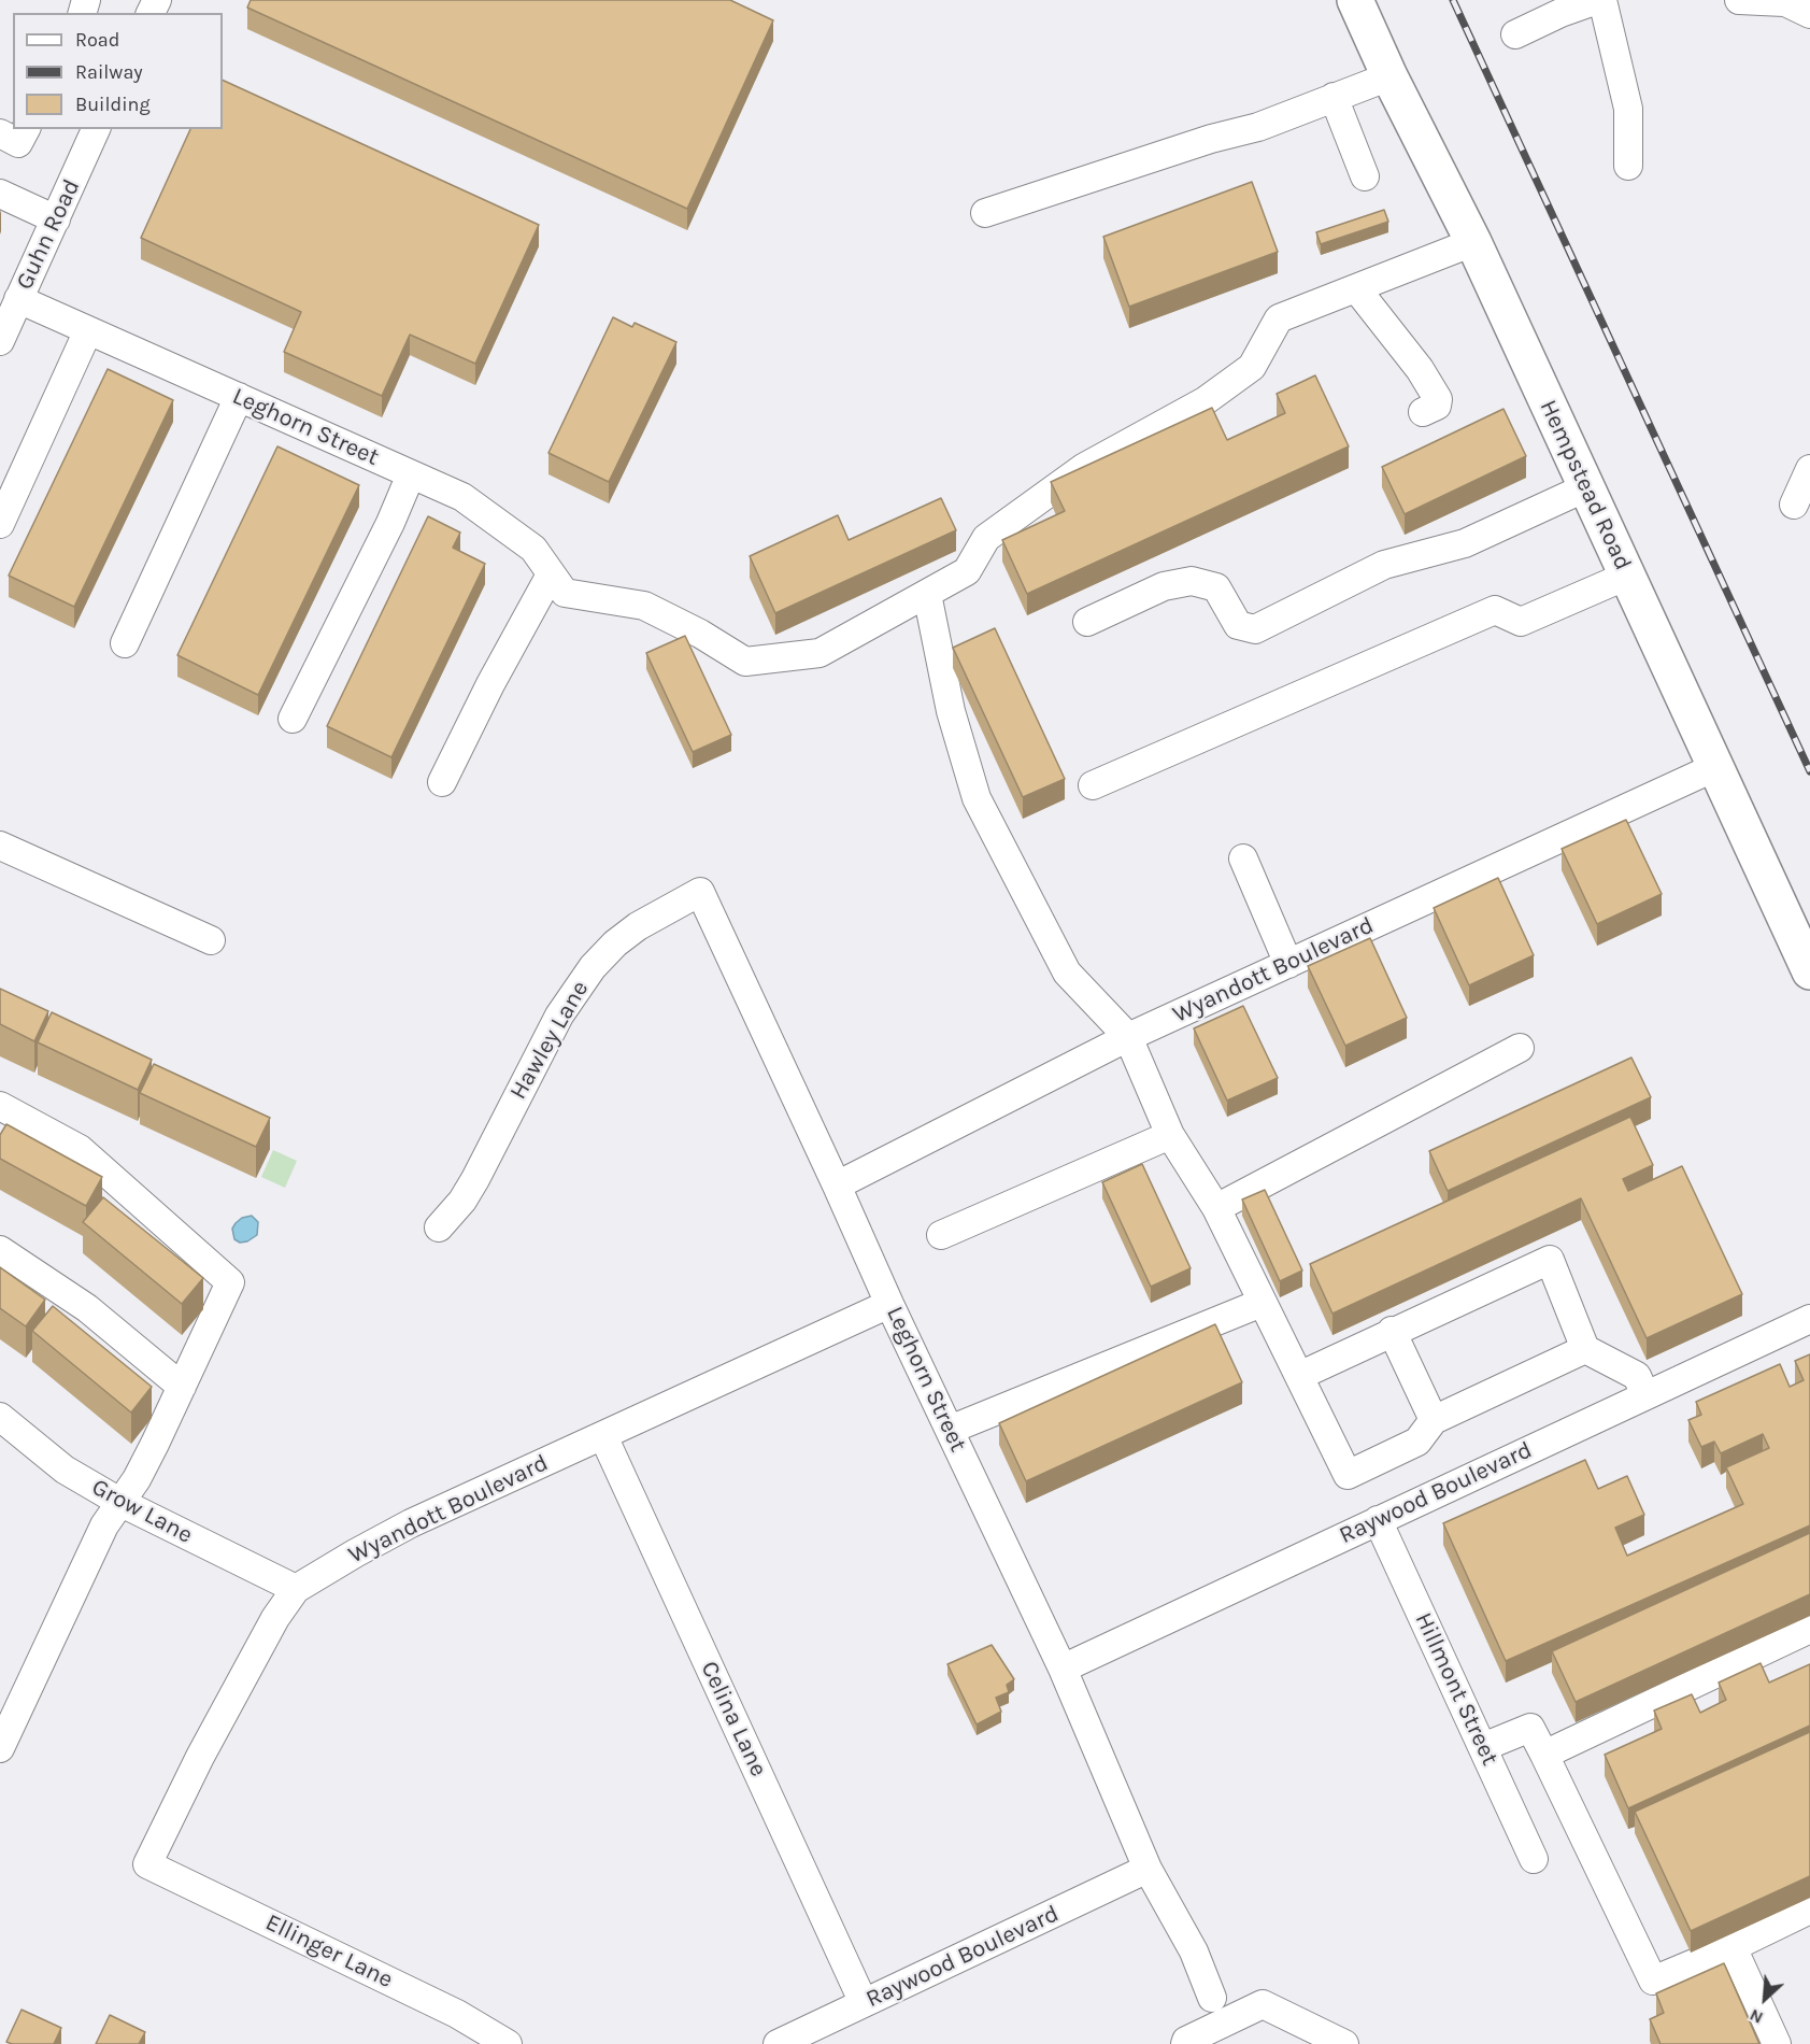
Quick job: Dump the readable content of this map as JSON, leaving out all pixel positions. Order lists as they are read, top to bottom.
{
  "streets": {
    "main road": ["Hempstead Road"],
    "street": [
      "Guhn Road",
      "Leghorn Street",
      "Wyandott Boulevard",
      "Hawley Lane",
      "Raywood Boulevard",
      "Grow Lane",
      "Hillmont Street",
      "Celina Lane",
      "Ellinger Lane"
    ]
  },
  "crossings": [
    ["Guhn Road", "Leghorn Street"],
    ["Leghorn Street", "Wyandott Boulevard"],
    ["Leghorn Street", "Hawley Lane"],
    ["Leghorn Street", "Raywood Boulevard"],
    ["Hempstead Road", "Wyandott Boulevard"],
    ["Wyandott Boulevard", "Grow Lane"],
    ["Wyandott Boulevard", "Celina Lane"],
    ["Wyandott Boulevard", "Ellinger Lane"],
    ["Raywood Boulevard", "Hillmont Street"],
    ["Raywood Boulevard", "Celina Lane"]
  ],
  "legend": ["Road", "Railway", "Building"],
  "north": "bottom left"
}
